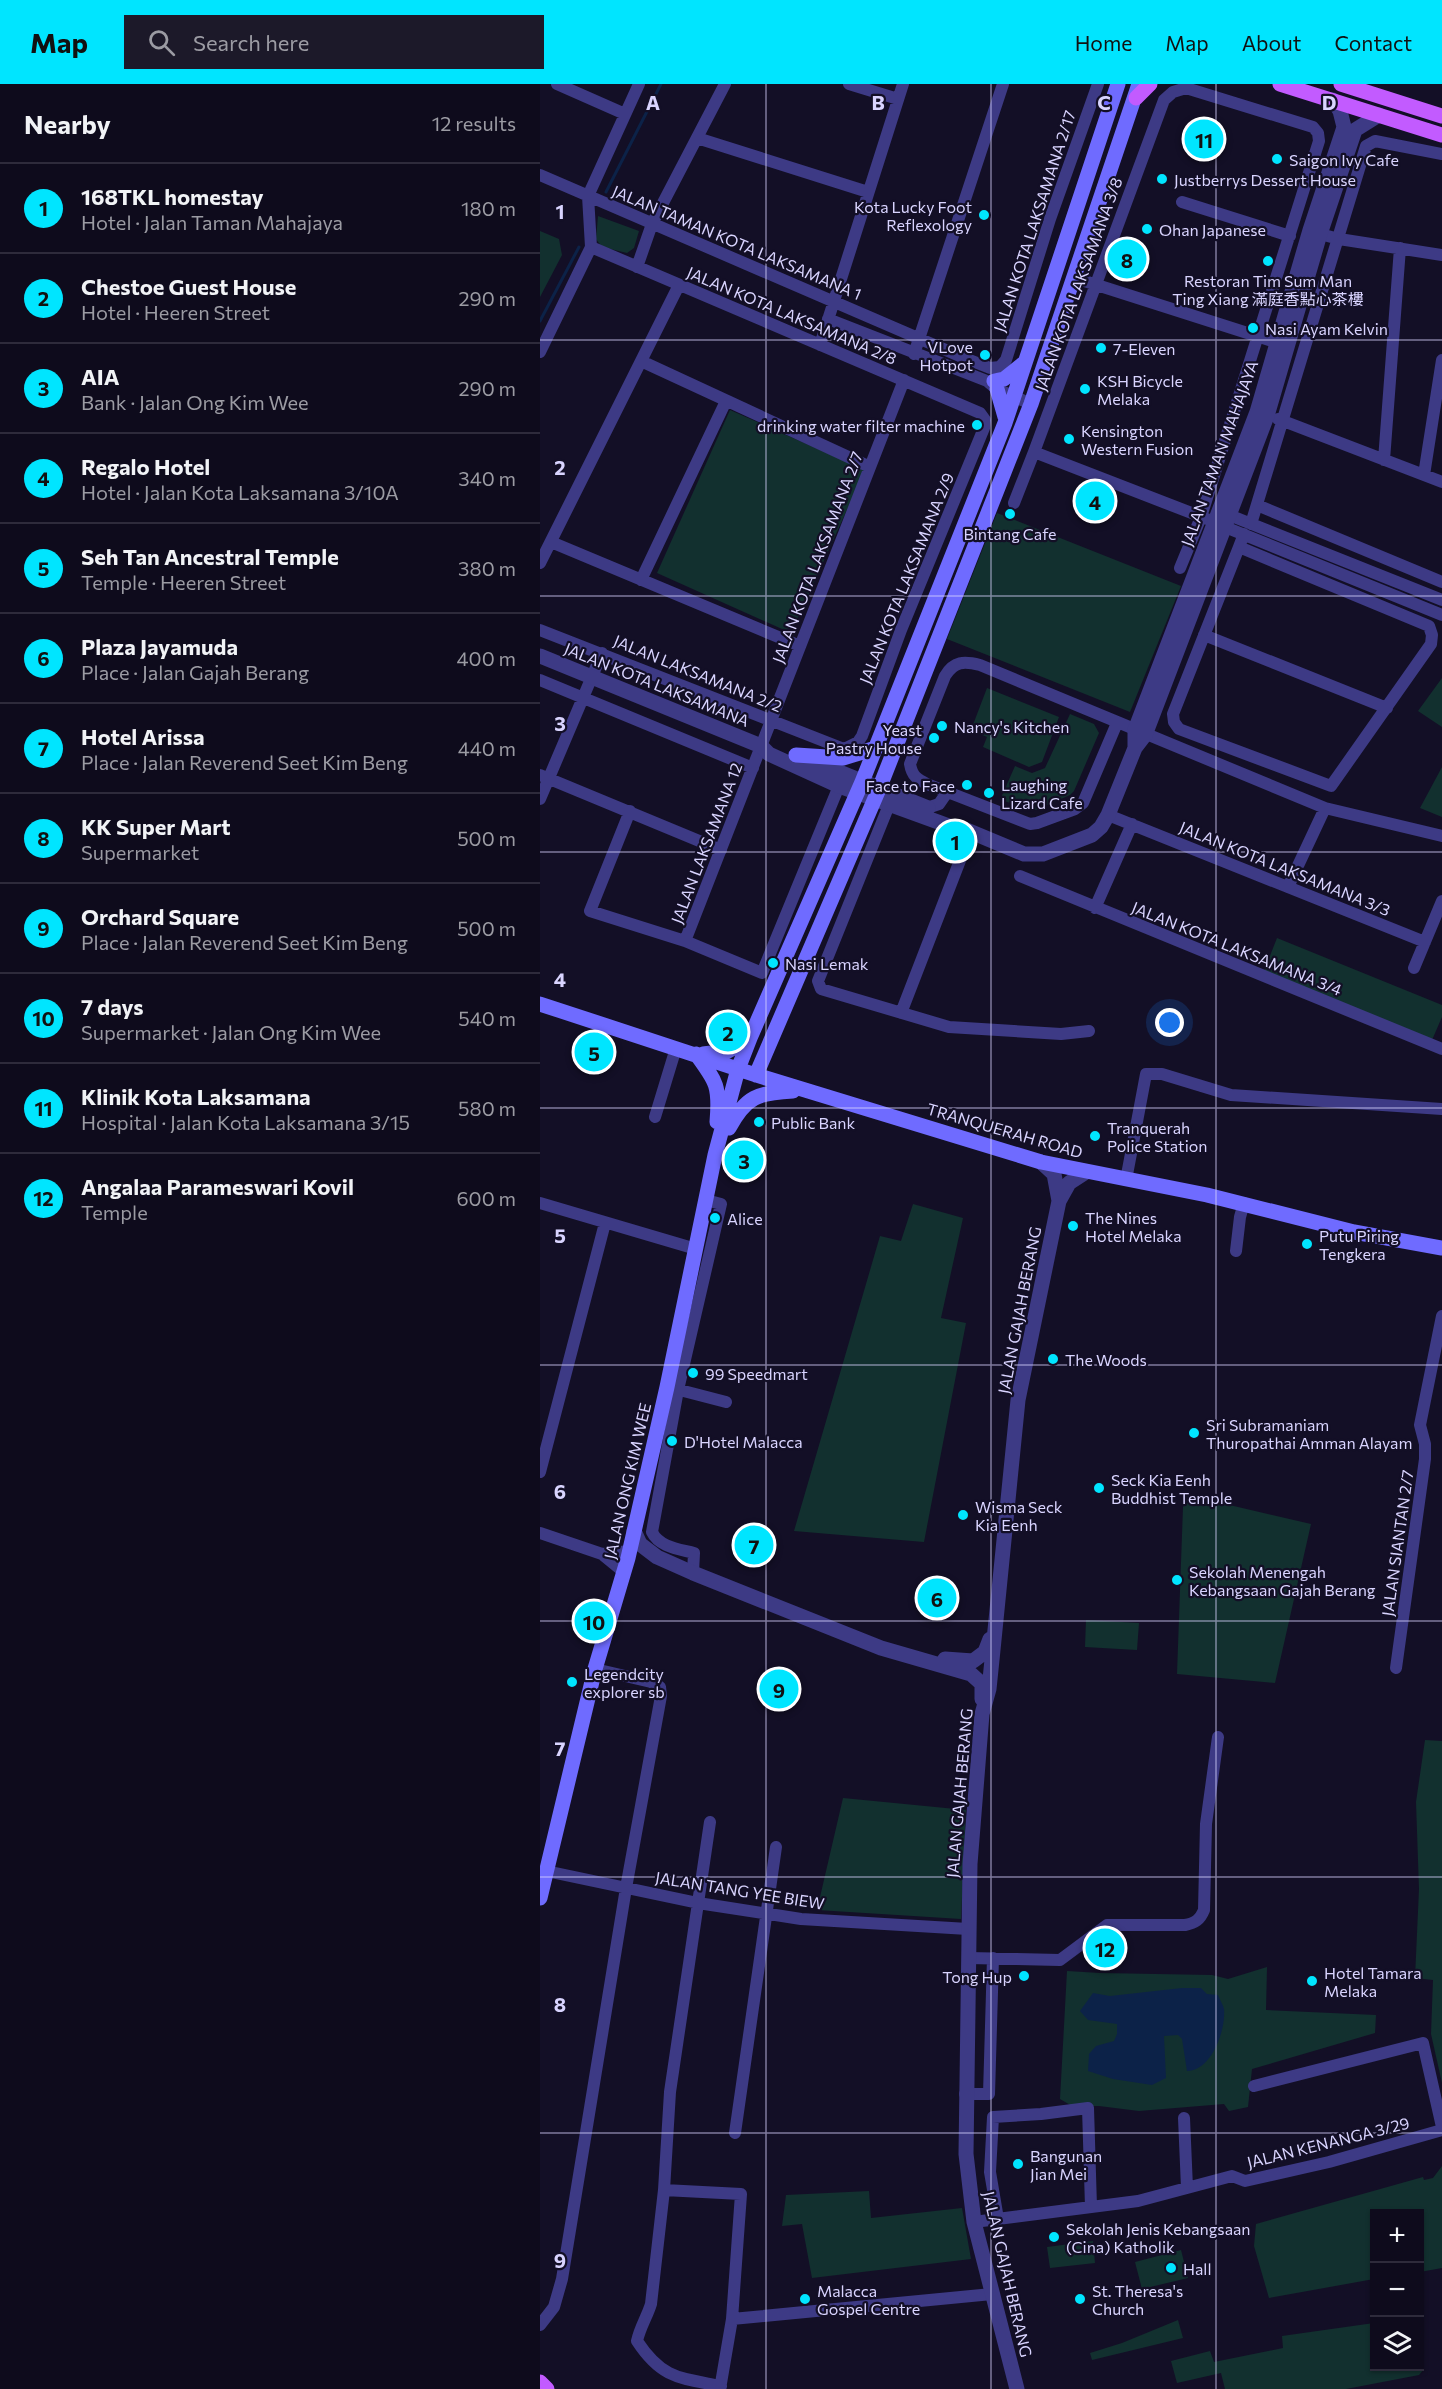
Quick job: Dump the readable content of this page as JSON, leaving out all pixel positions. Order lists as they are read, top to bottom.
{
  "streets": {
    "main road": ["TRANQUERAH ROAD", "JALAN ONG KIM WEE"],
    "street": [
      "JALAN KOTA LAKSAMANA 2/17",
      "JALAN TAMAN KOTA LAKSAMANA 1",
      "JALAN KOTA LAKSAMANA 3/8",
      "JALAN KOTA LAKSAMANA 2/8",
      "JALAN TAMAN MAHAJAYA",
      "JALAN KOTA LAKSAMANA 2/7",
      "JALAN KOTA LAKSAMANA 2/9",
      "JALAN LAKSAMANA 2/2",
      "JALAN KOTA LAKSAMANA",
      "JALAN LAKSAMANA 12",
      "JALAN KOTA LAKSAMANA 3/3",
      "JALAN KOTA LAKSAMANA 3/4",
      "JALAN GAJAH BERANG",
      "JALAN SIANTAN 2/7",
      "JALAN TANG YEE BIEW",
      "JALAN KENANGA 3/29"
    ]
  },
  "crossings": [
    ["JALAN KOTA LAKSAMANA 2/17", "JALAN TAMAN KOTA LAKSAMANA 1"],
    ["JALAN KOTA LAKSAMANA 2/8", "JALAN KOTA LAKSAMANA 2/7"],
    ["JALAN KOTA LAKSAMANA 2/8", "JALAN KOTA LAKSAMANA 2/9"],
    ["JALAN TAMAN MAHAJAYA", "JALAN KOTA LAKSAMANA"],
    ["JALAN TAMAN MAHAJAYA", "JALAN KOTA LAKSAMANA 3/3"],
    ["JALAN KOTA LAKSAMANA 2/7", "JALAN LAKSAMANA 2/2"],
    ["JALAN KOTA LAKSAMANA 2/7", "JALAN KOTA LAKSAMANA"],
    ["JALAN KOTA LAKSAMANA 2/7", "JALAN LAKSAMANA 12"],
    ["JALAN KOTA LAKSAMANA 2/9", "JALAN LAKSAMANA 2/2"],
    ["JALAN KOTA LAKSAMANA", "JALAN LAKSAMANA 12"],
    ["JALAN KOTA LAKSAMANA", "JALAN ONG KIM WEE"],
    ["TRANQUERAH ROAD", "JALAN GAJAH BERANG"],
    ["TRANQUERAH ROAD", "JALAN ONG KIM WEE"],
    ["JALAN GAJAH BERANG", "JALAN TANG YEE BIEW"],
    ["JALAN GAJAH BERANG", "JALAN KENANGA 3/29"],
    ["JALAN ONG KIM WEE", "JALAN TANG YEE BIEW"]
  ],
  "places": [
    "Saigon Ivy Cafe",
    "Justberrys Dessert House",
    "Kota Lucky Foot Reflexology",
    "Ohan Japanese",
    "Restoran Tim Sum Man Ting Xiang 滿庭香點心茶樓",
    "Nasi Ayam Kelvin",
    "7-Eleven",
    "VLove Hotpot",
    "KSH Bicycle Melaka",
    "drinking water filter machine",
    "Kensington Western Fusion",
    "Bintang Cafe",
    "Nancy's Kitchen",
    "Yeast Pastry House",
    "Face to Face",
    "Laughing Lizard Cafe",
    "Nasi Lemak",
    "Public Bank",
    "Tranquerah Police Station",
    "Alice",
    "The Nines Hotel Melaka",
    "Putu Piring Tengkera",
    "The Woods",
    "99 Speedmart",
    "Sri Subramaniam Thuropathai Amman Alayam",
    "D'Hotel Malacca",
    "Seck Kia Eenh Buddhist Temple",
    "Wisma Seck Kia Eenh",
    "Sekolah Menengah Kebangsaan Gajah Berang",
    "Legendcity explorer sb",
    "Tong Hup",
    "Hotel Tamara Melaka",
    "Bangunan Jian Mei",
    "Sekolah Jenis Kebangsaan (Cina) Katholik",
    "Hall",
    "Malacca Gospel Centre",
    "St. Theresa's Church"
  ],
  "page": {
    "header": "Map",
    "search": "Search here",
    "nav": [
      "Home",
      "Map",
      "About",
      "Contact"
    ],
    "heading": ["Nearby", "12 results"],
    "pins": [
      "11",
      "8",
      "4",
      "1",
      "2",
      "5",
      "3",
      "7",
      "6",
      "10",
      "9",
      "12"
    ],
    "list": [
      {
        "mark": "1",
        "name": "168TKL homestay",
        "note": "Hotel · Jalan Taman Mahajaya",
        "value": "180 m"
      },
      {
        "mark": "2",
        "name": "Chestoe Guest House",
        "note": "Hotel · Heeren Street",
        "value": "290 m"
      },
      {
        "mark": "3",
        "name": "AIA",
        "note": "Bank · Jalan Ong Kim Wee",
        "value": "290 m"
      },
      {
        "mark": "4",
        "name": "Regalo Hotel",
        "note": "Hotel · Jalan Kota Laksamana 3/10A",
        "value": "340 m"
      },
      {
        "mark": "5",
        "name": "Seh Tan Ancestral Temple",
        "note": "Temple · Heeren Street",
        "value": "380 m"
      },
      {
        "mark": "6",
        "name": "Plaza Jayamuda",
        "note": "Place · Jalan Gajah Berang",
        "value": "400 m"
      },
      {
        "mark": "7",
        "name": "Hotel Arissa",
        "note": "Place · Jalan Reverend Seet Kim Beng",
        "value": "440 m"
      },
      {
        "mark": "8",
        "name": "KK Super Mart",
        "note": "Supermarket",
        "value": "500 m"
      },
      {
        "mark": "9",
        "name": "Orchard Square",
        "note": "Place · Jalan Reverend Seet Kim Beng",
        "value": "500 m"
      },
      {
        "mark": "10",
        "name": "7 days",
        "note": "Supermarket · Jalan Ong Kim Wee",
        "value": "540 m"
      },
      {
        "mark": "11",
        "name": "Klinik Kota Laksamana",
        "note": "Hospital · Jalan Kota Laksamana 3/15",
        "value": "580 m"
      },
      {
        "mark": "12",
        "name": "Angalaa Parameswari Kovil",
        "note": "Temple",
        "value": "600 m"
      }
    ],
    "map_buttons": ["+", "−"]
  },
  "grid": {
    "columns": [
      "A",
      "B",
      "C",
      "D"
    ],
    "rows": [
      "1",
      "2",
      "3",
      "4",
      "5",
      "6",
      "7",
      "8",
      "9"
    ]
  }
}
